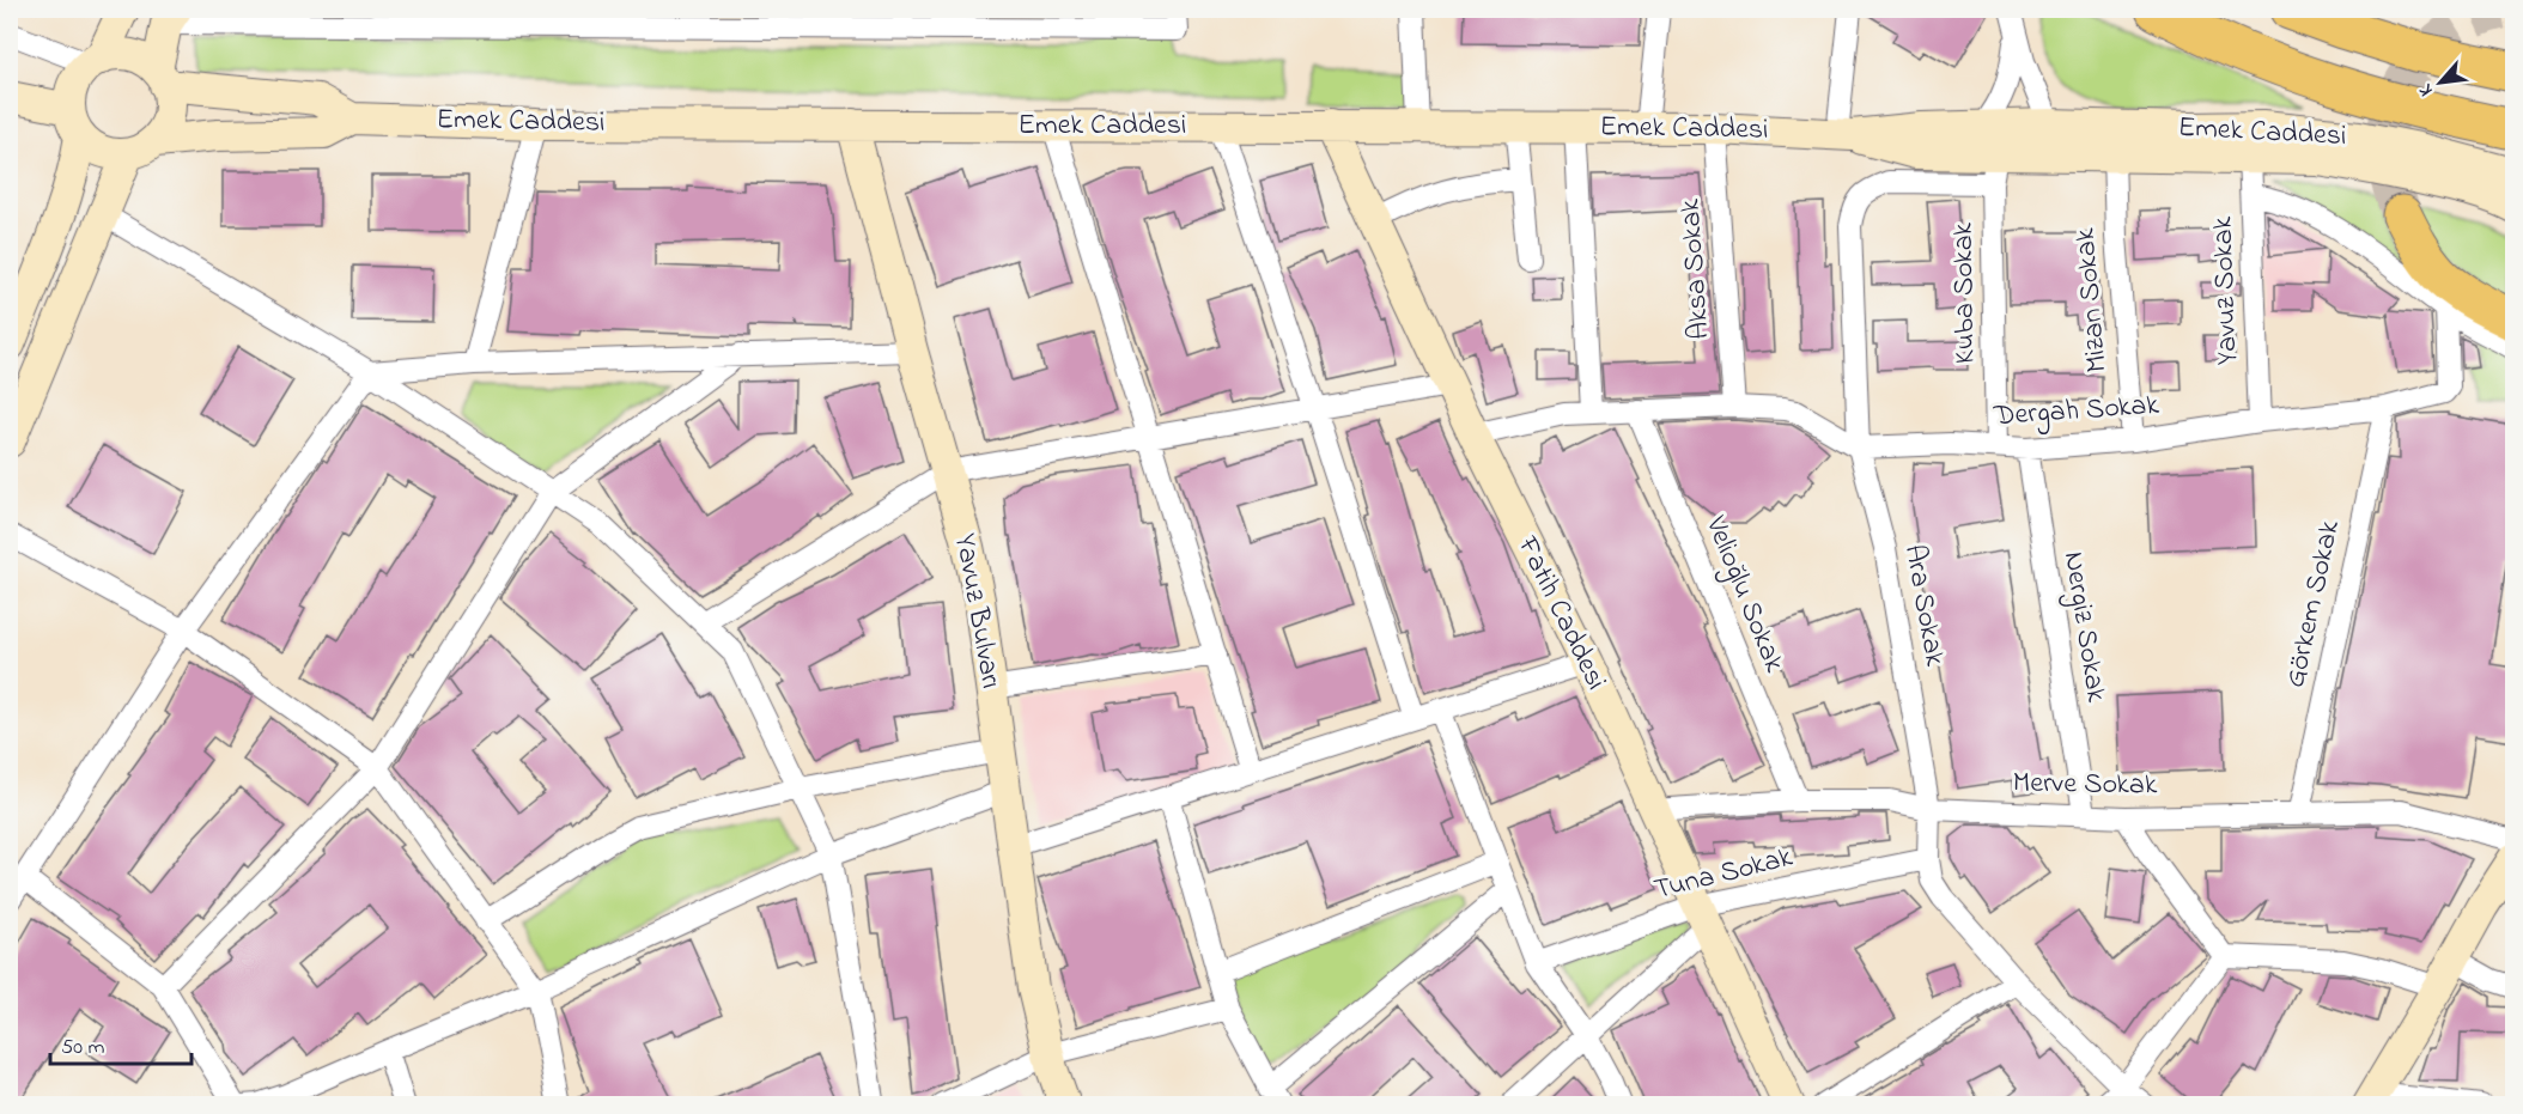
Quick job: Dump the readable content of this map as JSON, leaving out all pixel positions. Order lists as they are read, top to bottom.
{
  "streets": {
    "street": [
      "Emek Caddesi",
      "Aksa Sokak",
      "Yavuz Sokak",
      "Kuba Sokak",
      "Mizan Sokak",
      "Dergah Sokak",
      "Velioğlu Sokak",
      "Görkem Sokak",
      "Ara Sokak",
      "Yavuz Bulvarı",
      "Fatih Caddesi",
      "Nergiz Sokak",
      "Merve Sokak",
      "Tuna Sokak"
    ]
  },
  "crossings": [
    ["Emek Caddesi", "Aksa Sokak"],
    ["Emek Caddesi", "Yavuz Bulvarı"],
    ["Emek Caddesi", "Fatih Caddesi"],
    ["Yavuz Sokak", "Dergah Sokak"],
    ["Kuba Sokak", "Dergah Sokak"],
    ["Kuba Sokak", "Ara Sokak"],
    ["Mizan Sokak", "Dergah Sokak"],
    ["Dergah Sokak", "Görkem Sokak"],
    ["Dergah Sokak", "Ara Sokak"],
    ["Dergah Sokak", "Nergiz Sokak"],
    ["Velioğlu Sokak", "Merve Sokak"],
    ["Görkem Sokak", "Merve Sokak"],
    ["Ara Sokak", "Merve Sokak"],
    ["Ara Sokak", "Tuna Sokak"],
    ["Fatih Caddesi", "Merve Sokak"],
    ["Fatih Caddesi", "Tuna Sokak"],
    ["Nergiz Sokak", "Merve Sokak"]
  ],
  "scale_bar": "50 m",
  "north": "bottom left"
}
